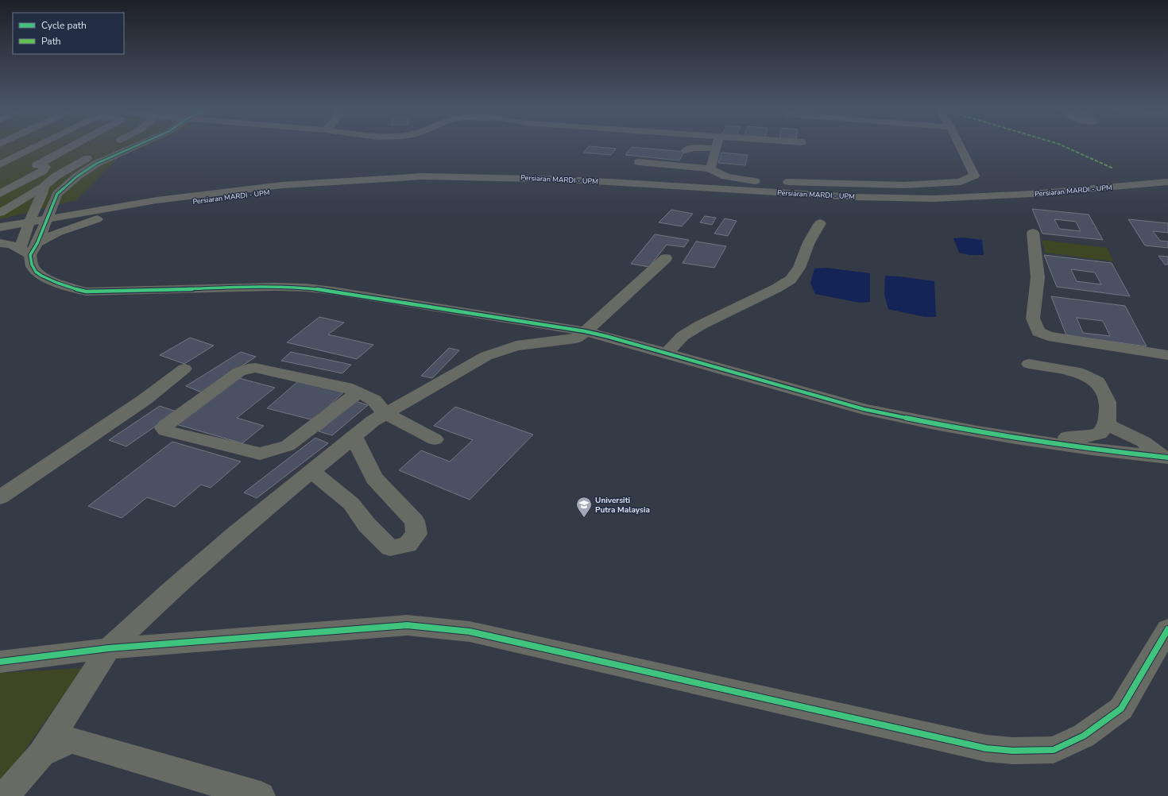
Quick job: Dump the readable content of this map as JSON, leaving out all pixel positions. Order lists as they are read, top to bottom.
{
  "streets": {
    "street": ["Persiaran MARDI - UPM"]
  },
  "places": {
    "school or university": ["Universiti Putra Malaysia"]
  },
  "legend": ["Cycle path", "Path"]
}
